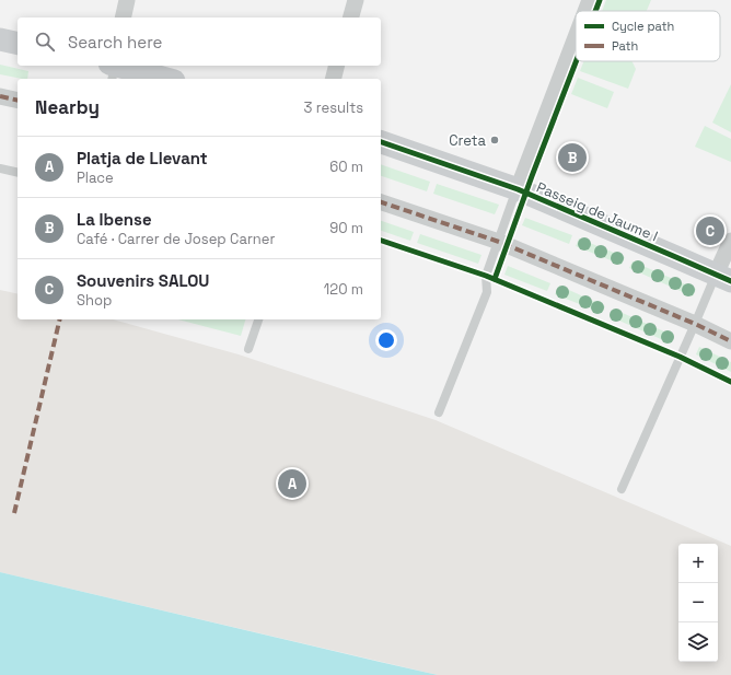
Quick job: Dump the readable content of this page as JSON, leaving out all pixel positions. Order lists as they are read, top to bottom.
{
  "streets": {
    "street": ["Passeig de Jaume I"]
  },
  "places": ["Creta"],
  "legend": ["Cycle path", "Path"],
  "page": {
    "search": "Search here",
    "heading": ["Nearby", "3 results"],
    "list": [
      {
        "mark": "A",
        "name": "Platja de Llevant",
        "note": "Place",
        "value": "60 m"
      },
      {
        "mark": "B",
        "name": "La Ibense",
        "note": "Café · Carrer de Josep Carner",
        "value": "90 m"
      },
      {
        "mark": "C",
        "name": "Souvenirs SALOU",
        "note": "Shop",
        "value": "120 m"
      }
    ],
    "pins": ["B", "C", "A"],
    "map_buttons": ["+", "−"]
  }
}
